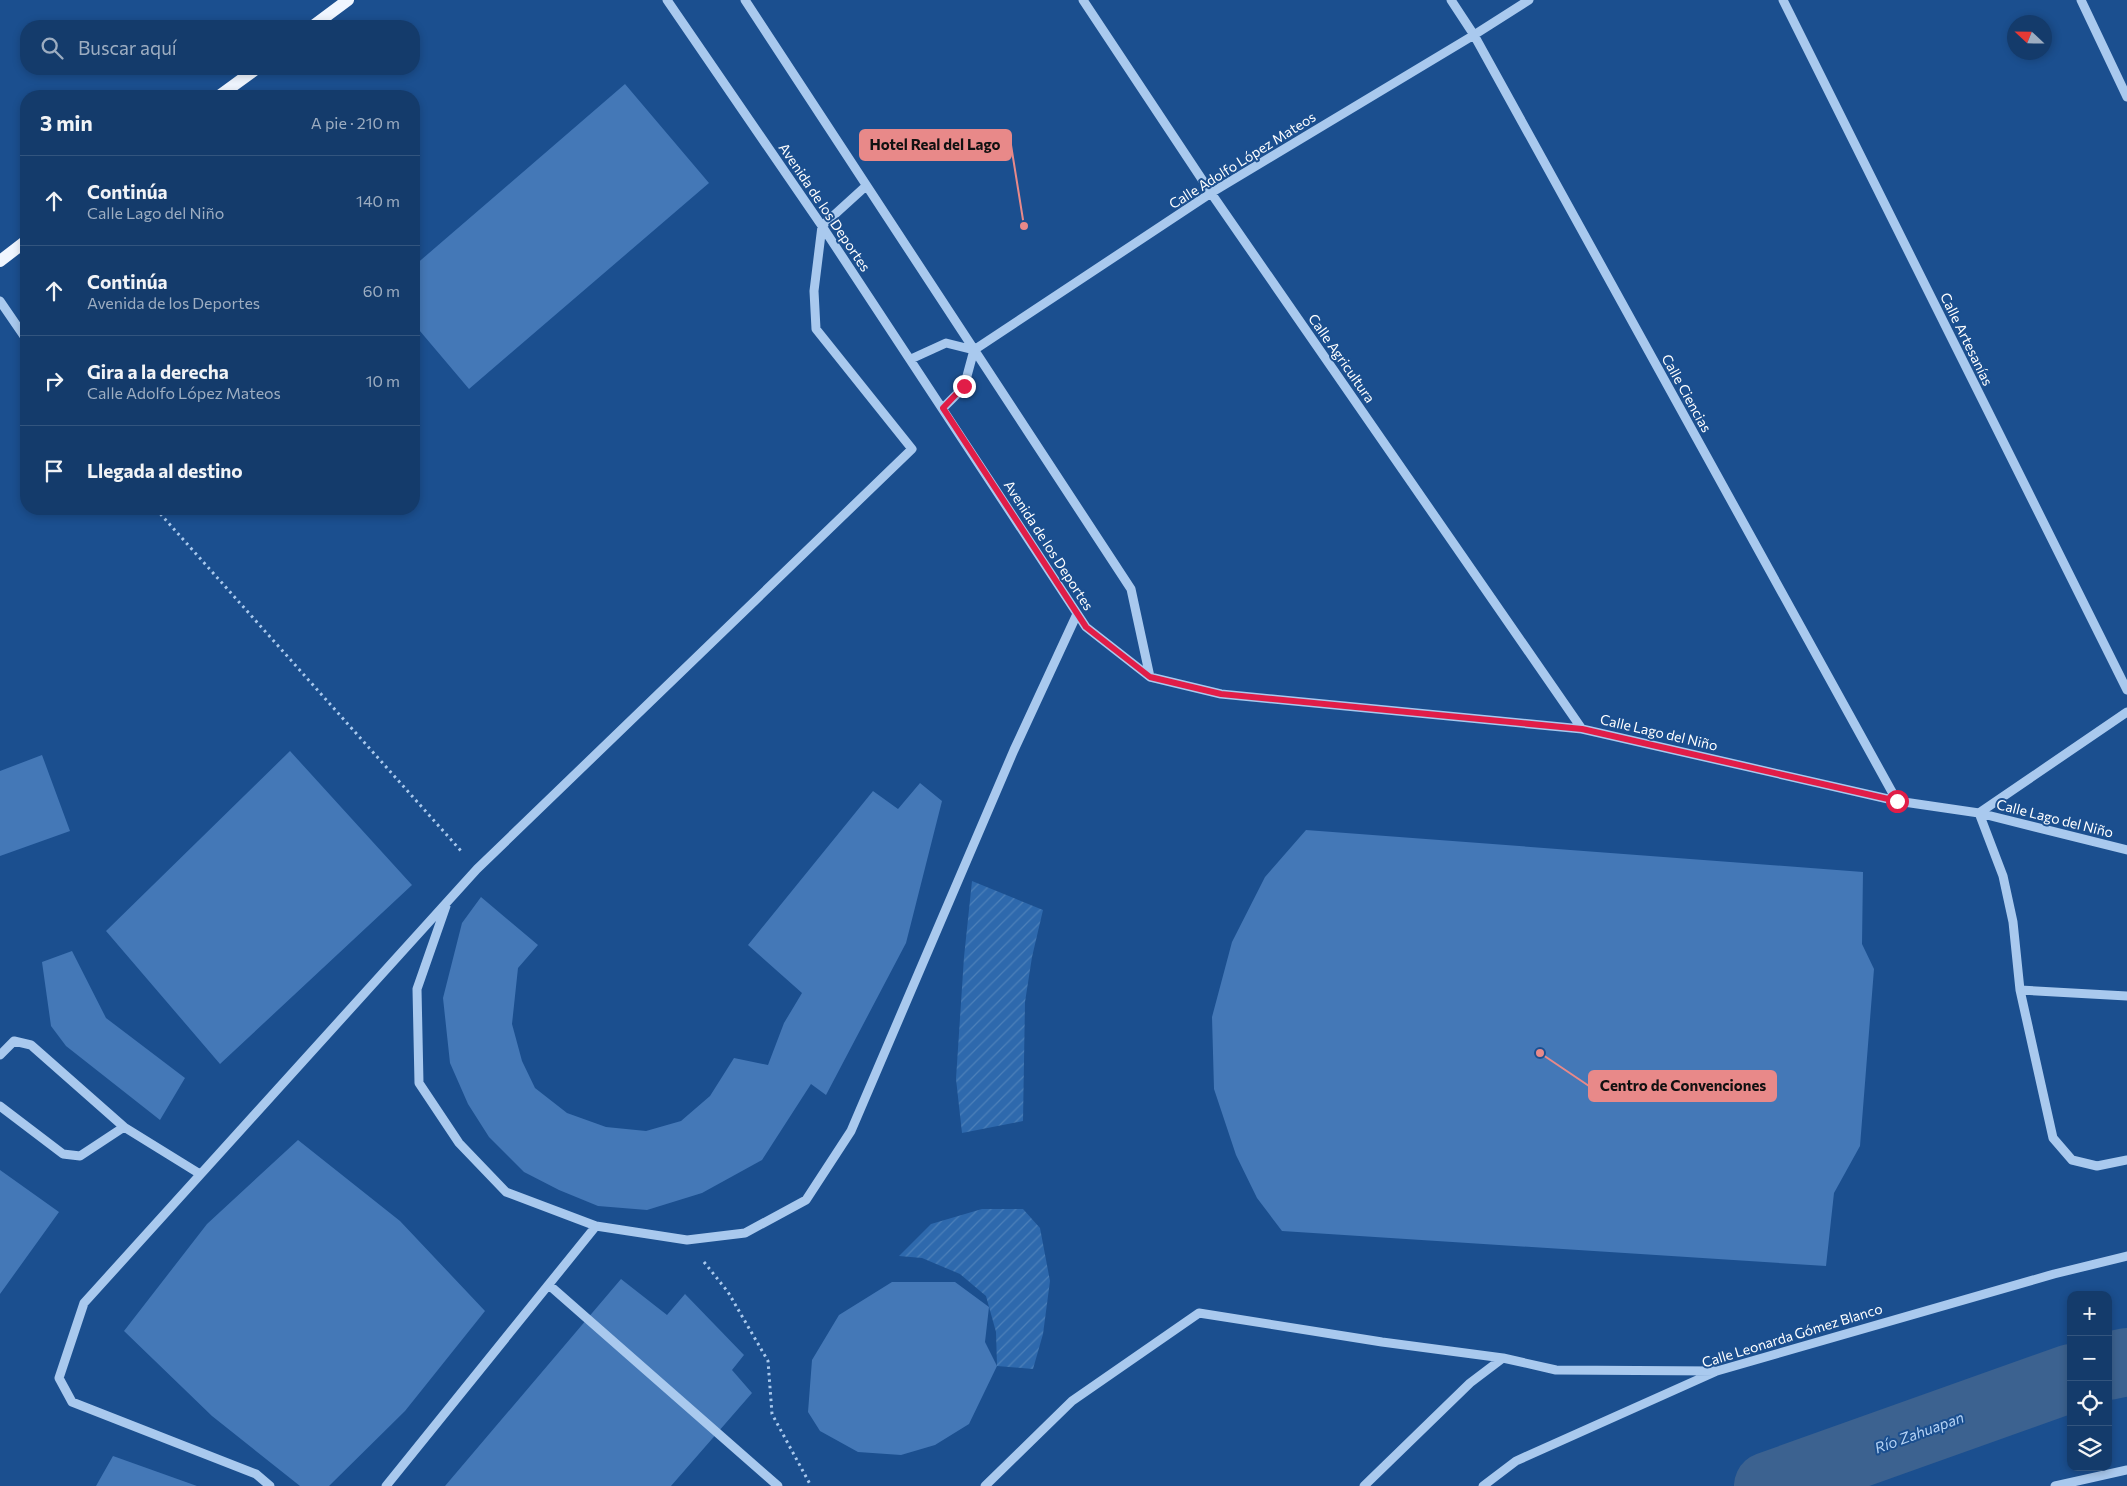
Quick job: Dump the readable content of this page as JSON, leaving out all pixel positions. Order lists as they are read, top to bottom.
{
  "streets": {
    "street": [
      "Calle Adolfo López Mateos",
      "Avenida de los Deportes",
      "Calle Artesanías",
      "Calle Agricultura",
      "Calle Ciencias",
      "Calle Lago del Niño",
      "Calle Leonarda Gómez Blanco"
    ]
  },
  "crossings": [
    ["Calle Adolfo López Mateos", "Calle Agricultura"],
    ["Calle Adolfo López Mateos", "Calle Ciencias"],
    ["Avenida de los Deportes", "Calle Lago del Niño"],
    ["Calle Agricultura", "Calle Lago del Niño"],
    ["Calle Ciencias", "Calle Lago del Niño"]
  ],
  "water": ["Río Zahuapan"],
  "places": ["Hotel Real del Lago", "Centro de Convenciones"],
  "north": "left",
  "page": {
    "search": "Buscar aquí",
    "heading": ["3 min", "A pie · 210 m"],
    "list": [
      ["Continúa", "Calle Lago del Niño", "140 m"],
      ["Continúa", "Avenida de los Deportes", "60 m"],
      ["Gira a la derecha", "Calle Adolfo López Mateos", "10 m"],
      "Llegada al destino"
    ],
    "map_buttons": ["+", "−"]
  }
}
